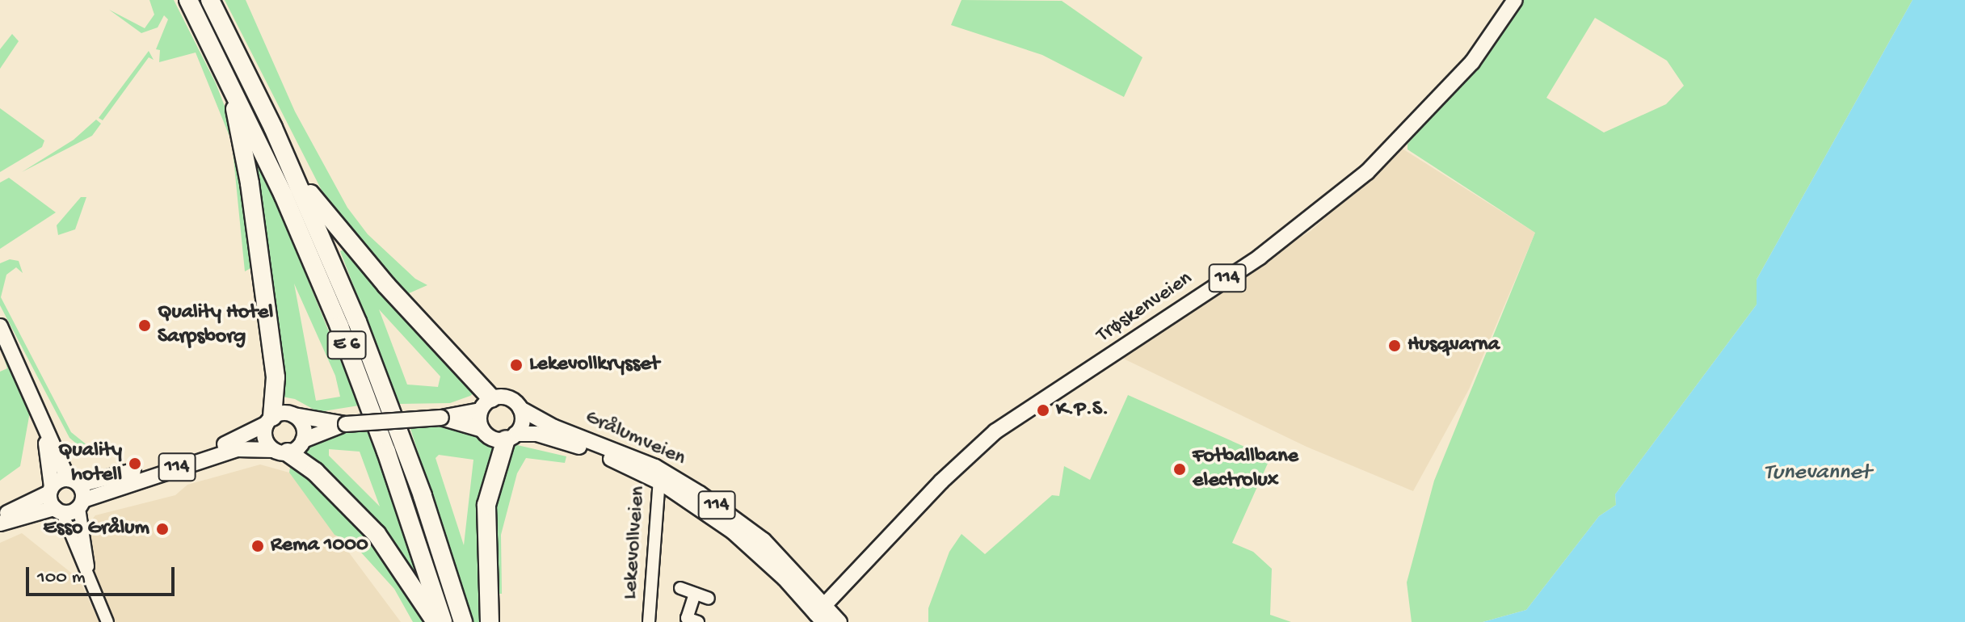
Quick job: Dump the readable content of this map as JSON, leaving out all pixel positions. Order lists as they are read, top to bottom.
{
  "streets": {
    "highway": ["E 6"],
    "main road": ["114", "Trøskenveien", "Grålumveien"],
    "street": ["Lekevollveien"]
  },
  "crossings": [
    ["114", "E 6"],
    ["114", "Grålumveien"],
    ["Trøskenveien", "Grålumveien"],
    ["E 6", "Grålumveien"],
    ["Grålumveien", "Lekevollveien"]
  ],
  "water": ["Tunevannet"],
  "places": [
    "Quality Hotel Sarpsborg",
    "Husqvarna",
    "Lekevollkrysset",
    "K.P.S.",
    "Quality hotell",
    "Fotballbane electrolux",
    "Esso Grålum",
    "Rema 1000"
  ],
  "scale_bar": "100 m"
}
